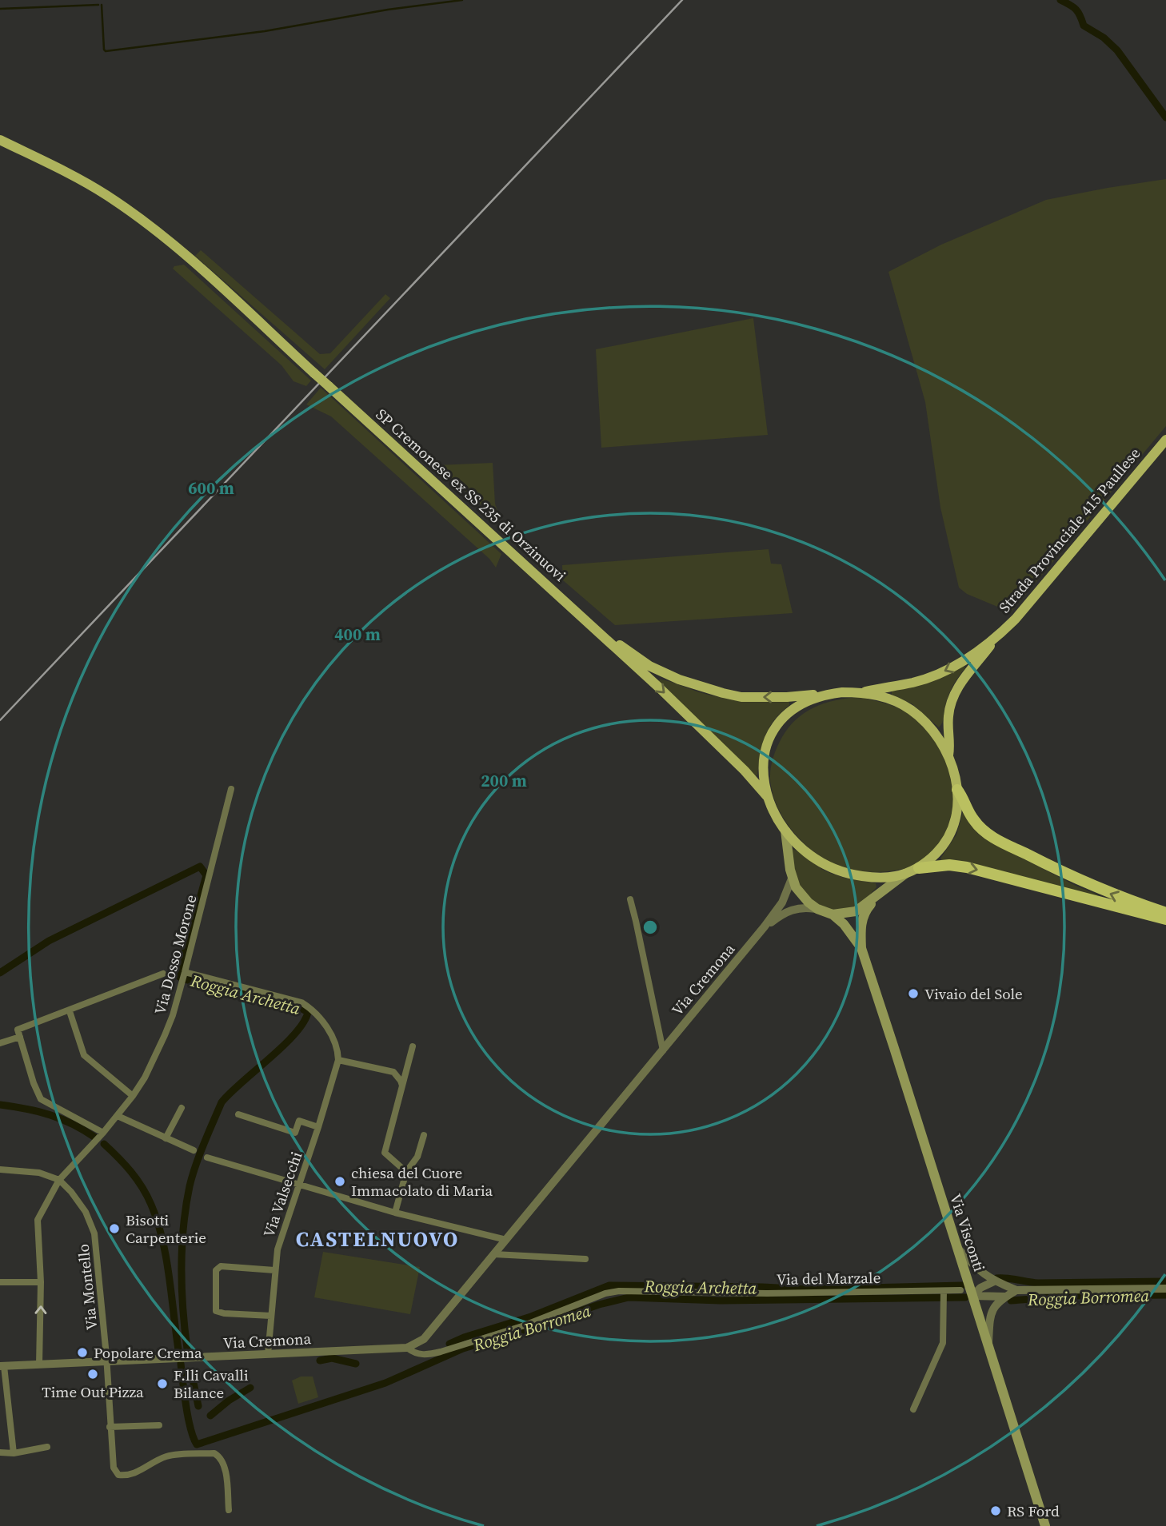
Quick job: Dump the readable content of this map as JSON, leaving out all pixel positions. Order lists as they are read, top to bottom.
{
  "streets": {
    "main road": ["SP Cremonese ex SS 235 di Orzinuovi", "Strada Provinciale 415 Paullese", "Via Visconti"],
    "street": [
      "Via Dosso Morone",
      "Via Cremona",
      "Via Valsecchi",
      "Via del Marzale",
      "Via Montello"
    ]
  },
  "crossings": [
    ["Via Dosso Morone", "Via Cremona"],
    ["Via Dosso Morone", "Via Montello"],
    ["Via Cremona", "Via Valsecchi"],
    ["Via Cremona", "Via del Marzale"],
    ["Via Cremona", "Via Montello"]
  ],
  "districts": ["CASTELNUOVO"],
  "water": ["Roggia Archetta", "Roggia Borromea"],
  "places": [
    "Vivaio del Sole",
    "chiesa del Cuore Immacolato di Maria",
    "Bisotti Carpenterie",
    "Popolare Crema",
    "Time Out Pizza",
    "F.lli Cavalli Bilance",
    "RS Ford"
  ],
  "rings": ["600 m", "400 m", "200 m"]
}
